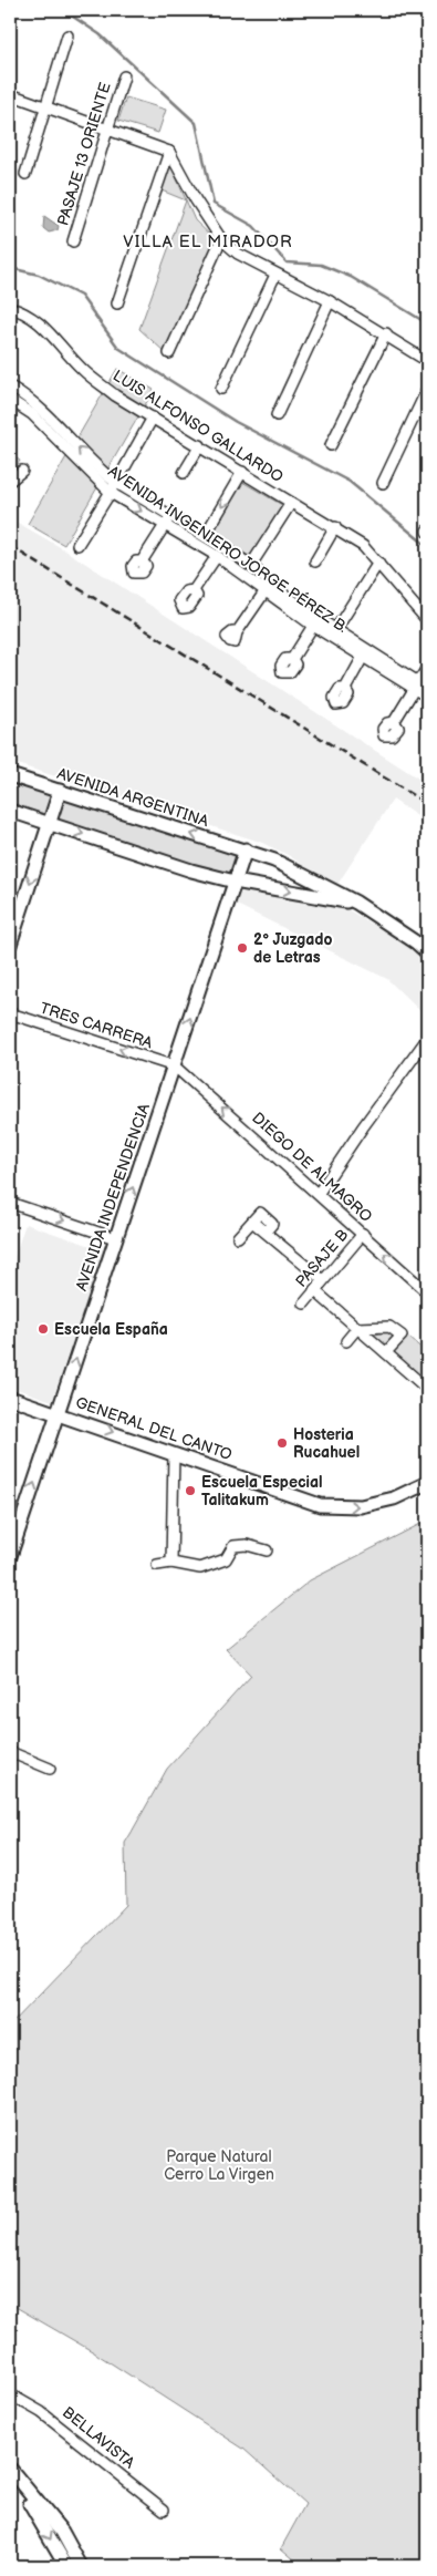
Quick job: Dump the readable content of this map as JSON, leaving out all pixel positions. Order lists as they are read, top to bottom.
{
  "streets": {
    "main road": ["AVENIDA ARGENTINA", "AVENIDA INDEPENDENCIA", "GENERAL DEL CANTO"],
    "street": [
      "PASAJE 13 ORIENTE",
      "LUIS ALFONSO GALLARDO",
      "AVENIDA INGENIERO JORGE PÉREZ B.",
      "TRES CARRERA",
      "DIEGO DE ALMAGRO",
      "PASAJE B",
      "BELLAVISTA"
    ]
  },
  "crossings": [
    ["AVENIDA ARGENTINA", "AVENIDA INDEPENDENCIA"],
    ["TRES CARRERA", "DIEGO DE ALMAGRO"],
    ["TRES CARRERA", "AVENIDA INDEPENDENCIA"],
    ["DIEGO DE ALMAGRO", "AVENIDA INDEPENDENCIA"],
    ["DIEGO DE ALMAGRO", "PASAJE B"],
    ["AVENIDA INDEPENDENCIA", "GENERAL DEL CANTO"]
  ],
  "one_way": ["TRES CARRERA", "AVENIDA INDEPENDENCIA", "GENERAL DEL CANTO"],
  "districts": ["VILLA EL MIRADOR"],
  "parks": ["Parque Natural Cerro La Virgen"],
  "places": [
    "2º Juzgado de Letras",
    "Escuela España",
    "Hosteria Rucahuel",
    "Escuela Especial Talitakum"
  ]
}
